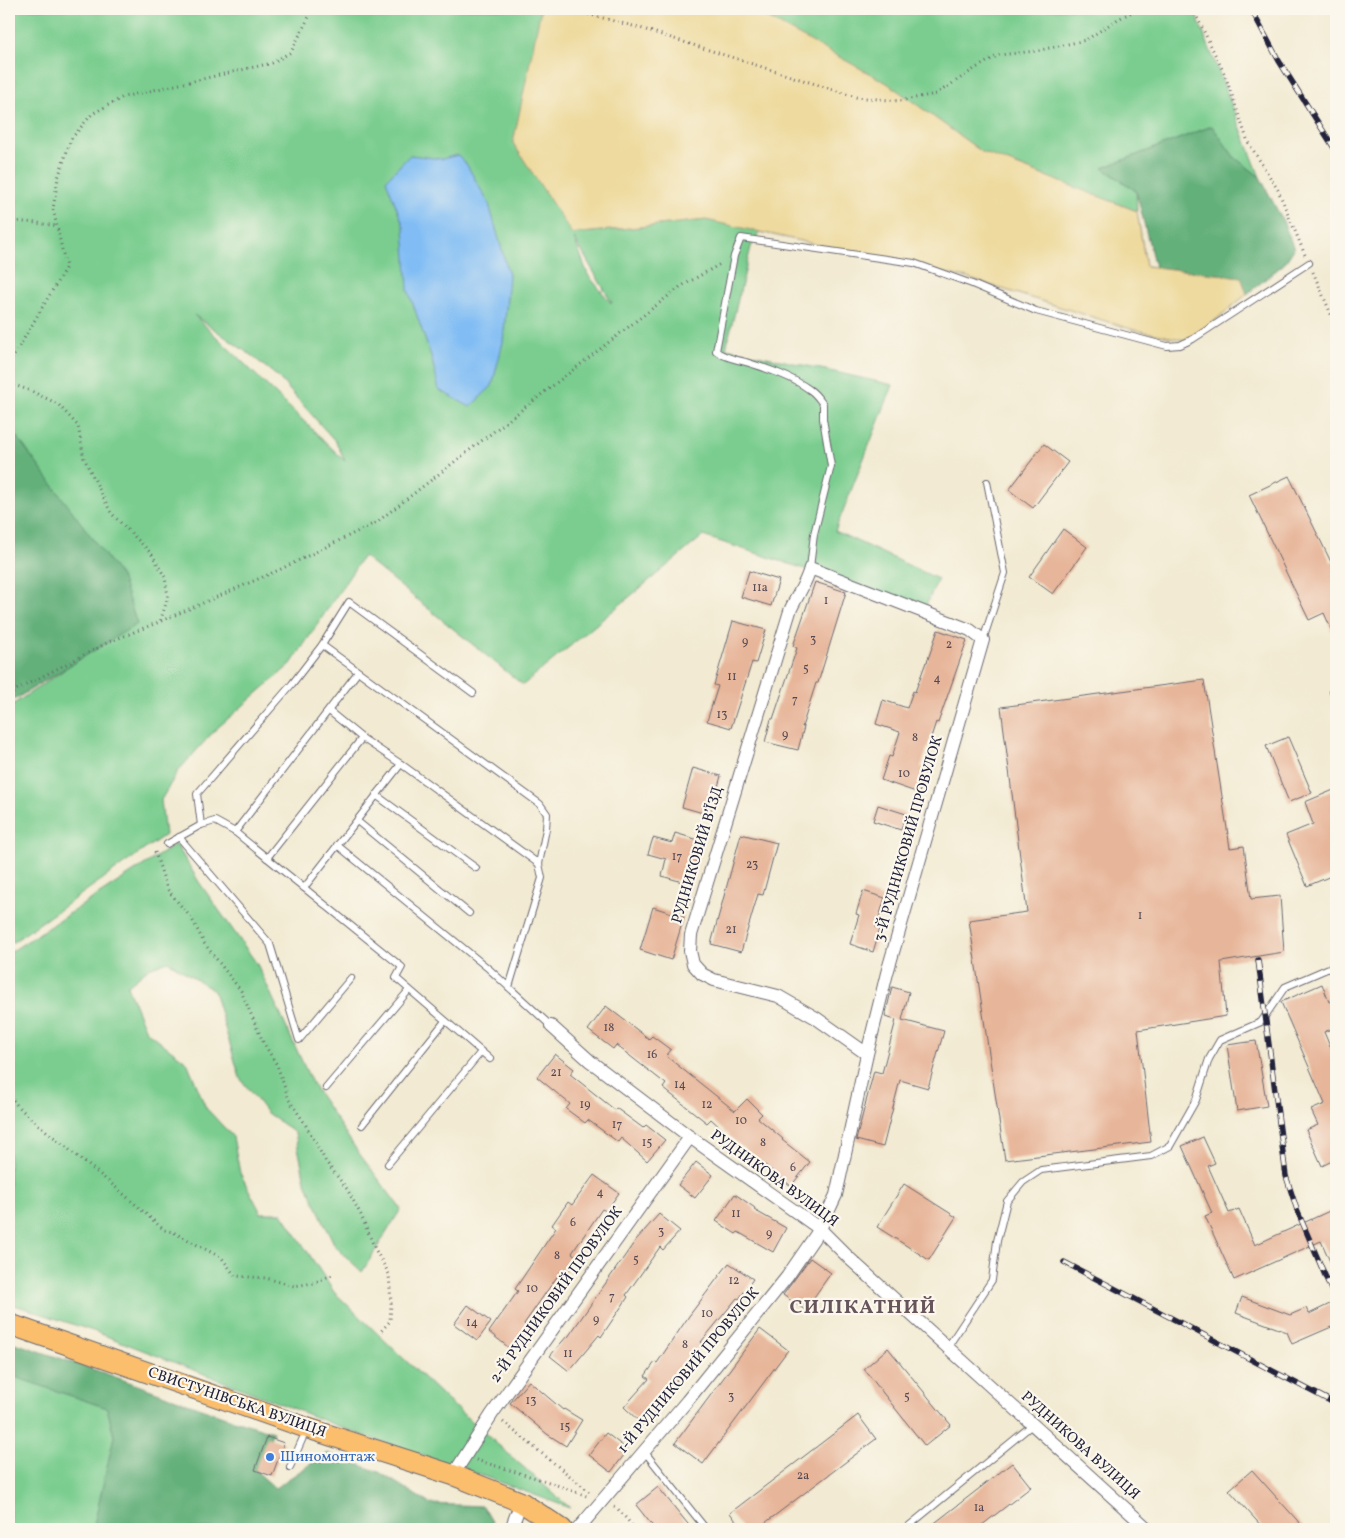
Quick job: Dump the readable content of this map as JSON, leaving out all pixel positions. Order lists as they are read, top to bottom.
{
  "streets": {
    "main road": ["СВИСТУНІВСЬКА ВУЛИЦЯ"],
    "street": [
      "3-Й РУДНИКОВИЙ ПРОВУЛОК",
      "РУДНИКОВИЙ В’ЇЗД",
      "РУДНИКОВА ВУЛИЦЯ",
      "2-Й РУДНИКОВИЙ ПРОВУЛОК",
      "1-Й РУДНИКОВИЙ ПРОВУЛОК"
    ]
  },
  "crossings": [
    ["3-Й РУДНИКОВИЙ ПРОВУЛОК", "РУДНИКОВИЙ В’ЇЗД"],
    ["3-Й РУДНИКОВИЙ ПРОВУЛОК", "РУДНИКОВА ВУЛИЦЯ"],
    ["3-Й РУДНИКОВИЙ ПРОВУЛОК", "1-Й РУДНИКОВИЙ ПРОВУЛОК"],
    ["РУДНИКОВА ВУЛИЦЯ", "2-Й РУДНИКОВИЙ ПРОВУЛОК"],
    ["РУДНИКОВА ВУЛИЦЯ", "1-Й РУДНИКОВИЙ ПРОВУЛОК"],
    ["2-Й РУДНИКОВИЙ ПРОВУЛОК", "СВИСТУНІВСЬКА ВУЛИЦЯ"]
  ],
  "districts": ["СИЛІКАТНИЙ"],
  "places": ["Шиномонтаж"],
  "house_numbers": [
    "11а",
    "1",
    "3",
    "9",
    "2",
    "5",
    "11",
    "4",
    "7",
    "13",
    "9",
    "8",
    "10",
    "17",
    "23",
    "1",
    "21",
    "18",
    "16",
    "21",
    "14",
    "19",
    "12",
    "10",
    "17",
    "15",
    "8",
    "6",
    "4",
    "11",
    "6",
    "3",
    "9",
    "8",
    "5",
    "12",
    "10",
    "7",
    "10",
    "9",
    "14",
    "8",
    "11",
    "3",
    "5",
    "13",
    "15",
    "2а",
    "1а"
  ]
}
